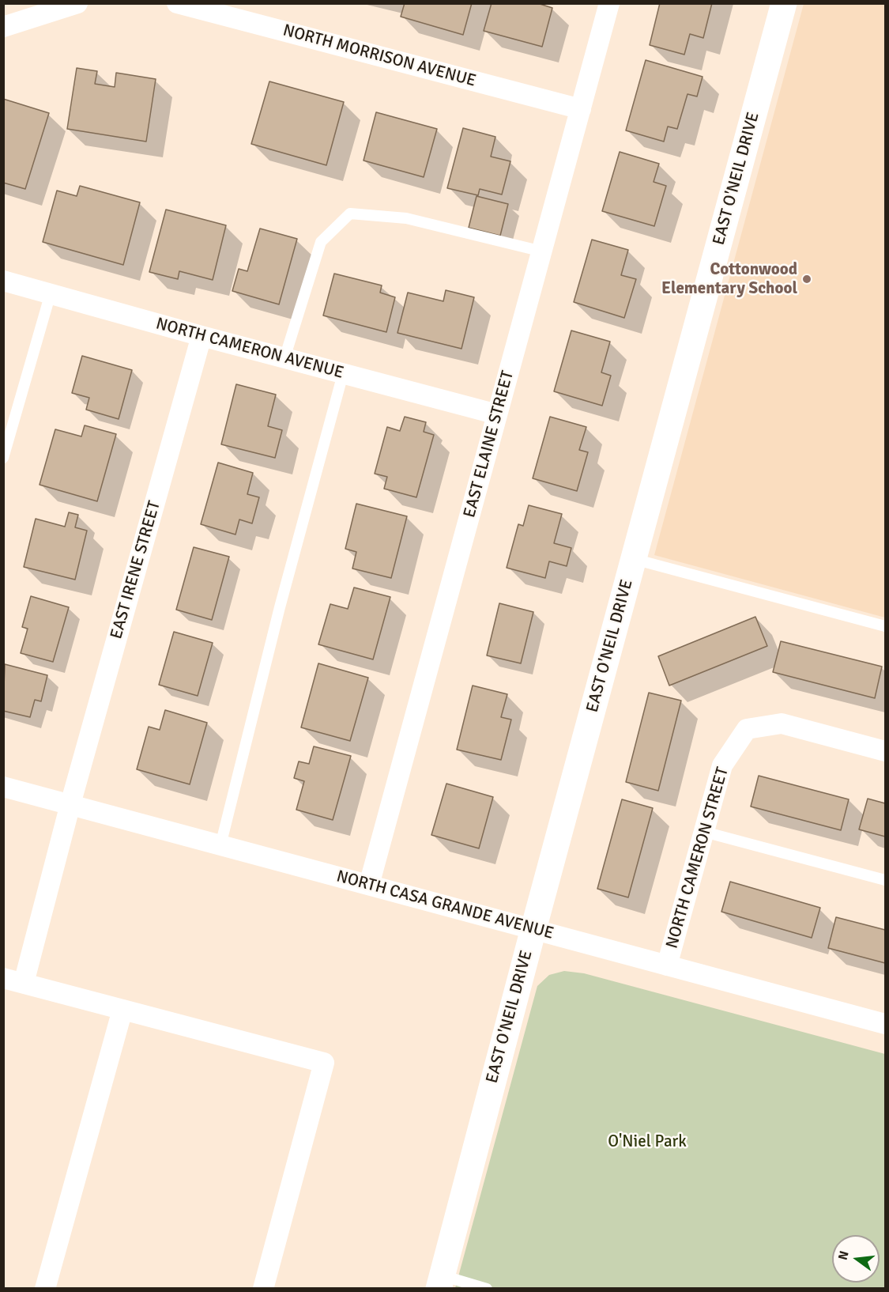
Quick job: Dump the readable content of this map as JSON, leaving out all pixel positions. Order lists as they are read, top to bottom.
{
  "streets": {
    "street": [
      "NORTH MORRISON AVENUE",
      "EAST O'NEIL DRIVE",
      "NORTH CAMERON AVENUE",
      "EAST ELAINE STREET",
      "EAST IRENE STREET",
      "NORTH CAMERON STREET",
      "NORTH CASA GRANDE AVENUE"
    ]
  },
  "crossings": [
    ["NORTH MORRISON AVENUE", "EAST ELAINE STREET"],
    ["EAST O'NEIL DRIVE", "NORTH CASA GRANDE AVENUE"],
    ["NORTH CAMERON AVENUE", "EAST ELAINE STREET"],
    ["NORTH CAMERON AVENUE", "EAST IRENE STREET"],
    ["EAST ELAINE STREET", "NORTH CASA GRANDE AVENUE"],
    ["EAST IRENE STREET", "NORTH CASA GRANDE AVENUE"],
    ["NORTH CAMERON STREET", "NORTH CASA GRANDE AVENUE"]
  ],
  "parks": ["O'Niel Park"],
  "places": ["Cottonwood Elementary School"],
  "north": "left"
}
